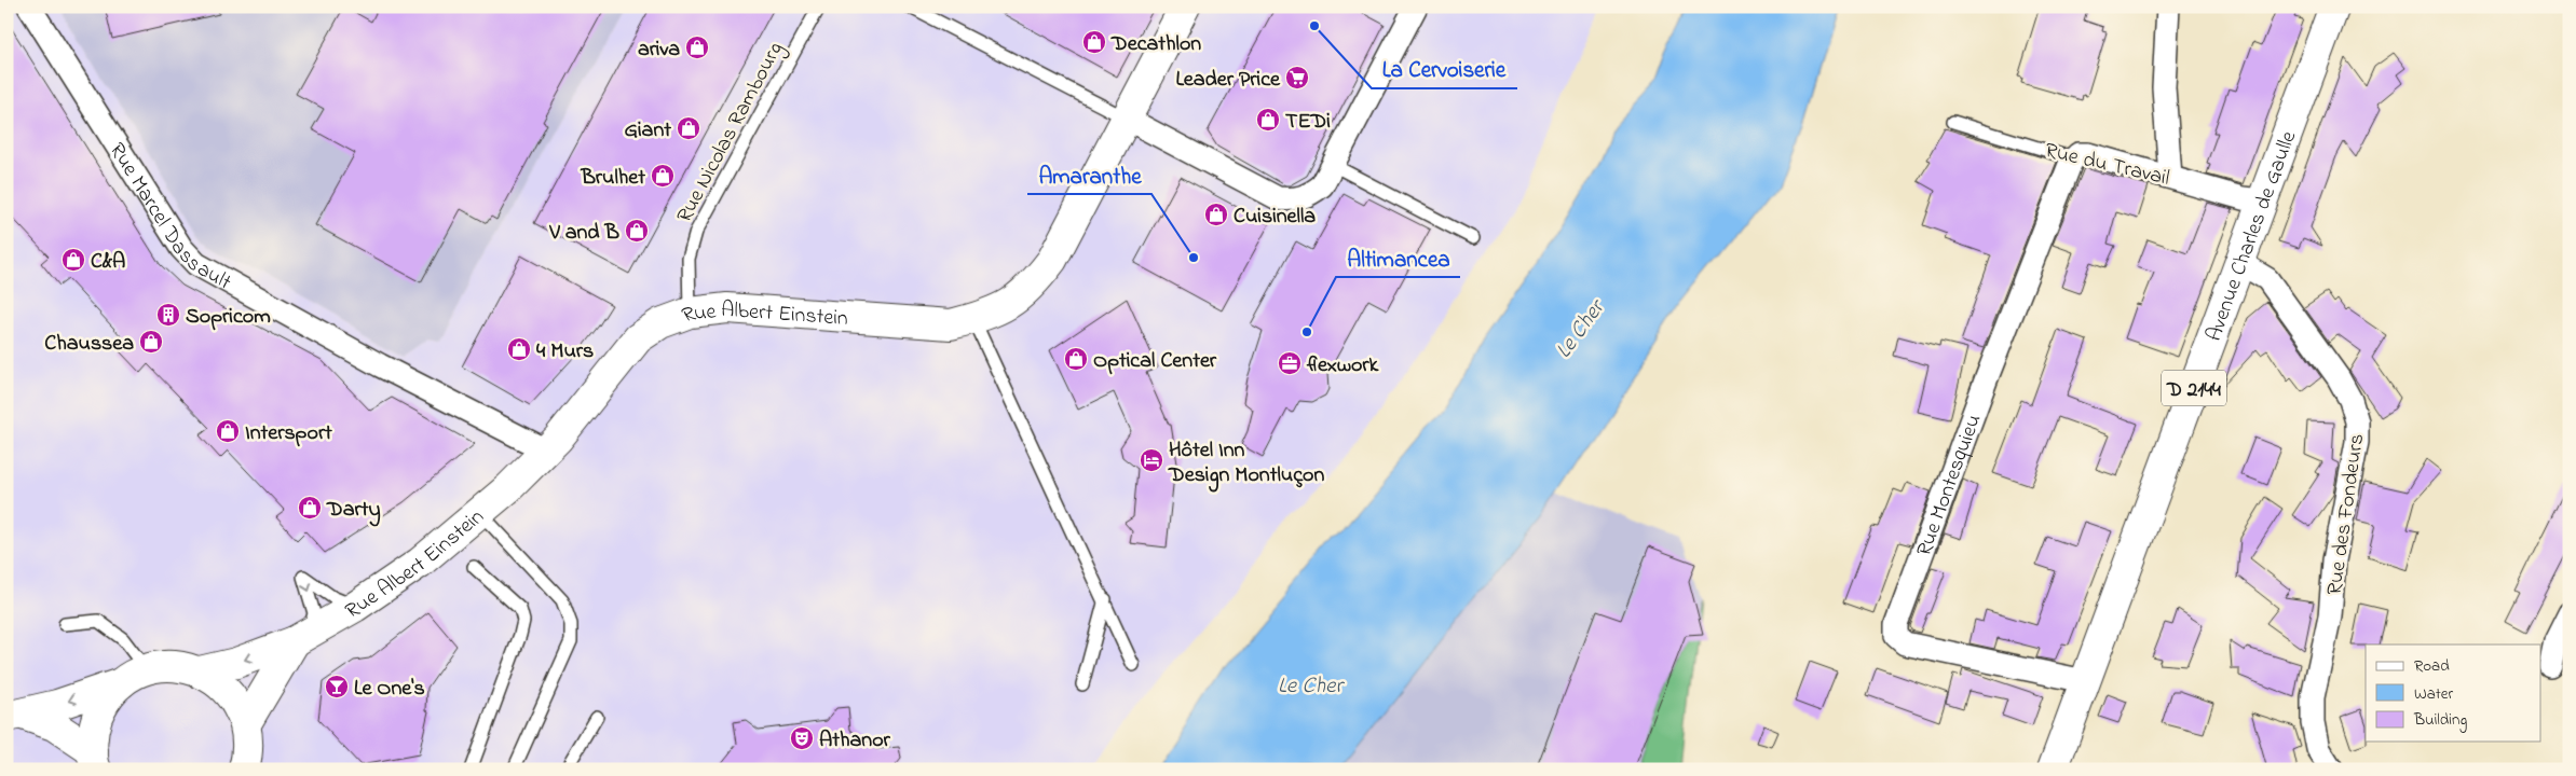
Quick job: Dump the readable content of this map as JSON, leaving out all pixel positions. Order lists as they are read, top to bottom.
{
  "streets": {
    "street": [
      "Rue du Travail",
      "Rue Marcel Dassault",
      "Avenue Charles de Gaulle",
      "Rue Albert Einstein",
      "D 2144",
      "Rue Montesquieu",
      "Rue des Fondeurs"
    ],
    "lane": ["Rue Nicolas Rambourg"]
  },
  "crossings": [
    ["Rue Nicolas Rambourg", "Rue Albert Einstein"],
    ["Rue du Travail", "Avenue Charles de Gaulle"],
    ["Rue du Travail", "Rue Montesquieu"],
    ["Rue Marcel Dassault", "Rue Albert Einstein"],
    ["Avenue Charles de Gaulle", "Rue Montesquieu"],
    ["Avenue Charles de Gaulle", "Rue des Fondeurs"]
  ],
  "water": ["Le Cher"],
  "places": {
    "other": ["La Cervoiserie", "Amaranthe", "Altimancea"],
    "shop": [
      "Decathlon",
      "ariva",
      "TEDi",
      "Giant",
      "Brulhet",
      "Cuisinella",
      "V and B",
      "C&A",
      "Chaussea",
      "4 Murs",
      "Optical Center",
      "Intersport",
      "Darty"
    ],
    "supermarket": ["Leader Price"],
    "building": ["Sopricom"],
    "office": ["flexwork"],
    "hotel": ["Hôtel Inn Design Montluçon"],
    "bar": ["Le One's"],
    "theatre": ["Athanor"]
  },
  "legend": ["Road", "Water", "Building"]
}
